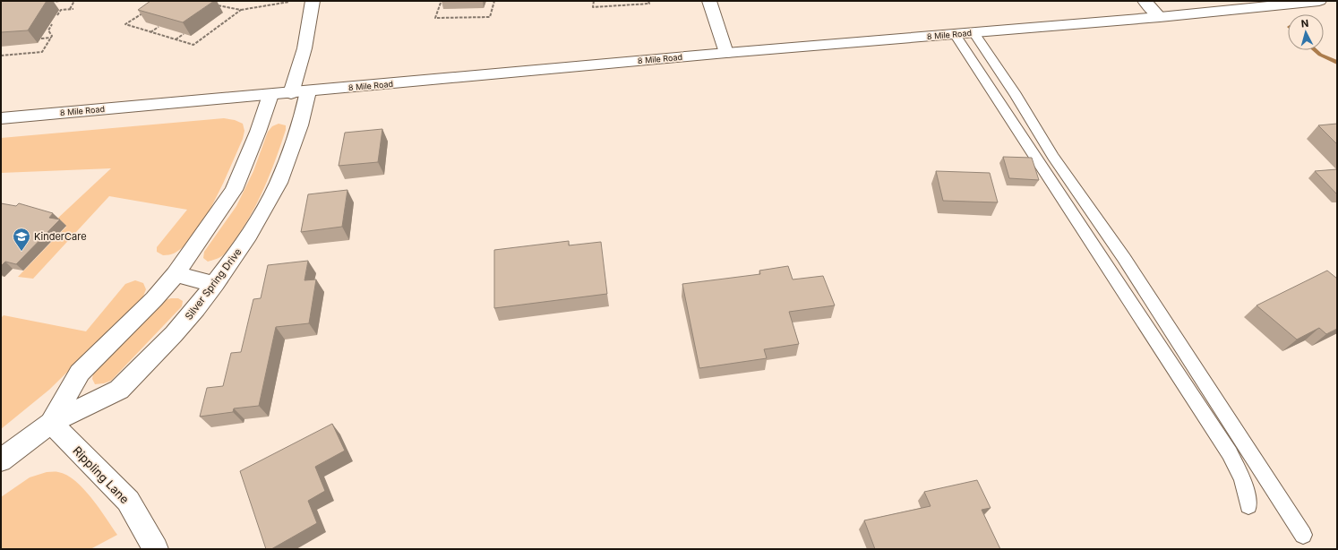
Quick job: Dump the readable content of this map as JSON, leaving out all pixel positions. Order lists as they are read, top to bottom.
{
  "streets": {
    "main road": ["8 Mile Road", "Silver Spring Drive", "Rippling Lane"]
  },
  "crossings": [
    ["8 Mile Road", "Silver Spring Drive"],
    ["Silver Spring Drive", "Rippling Lane"]
  ],
  "places": {
    "school or university": ["KinderCare"]
  },
  "north": "top"
}
